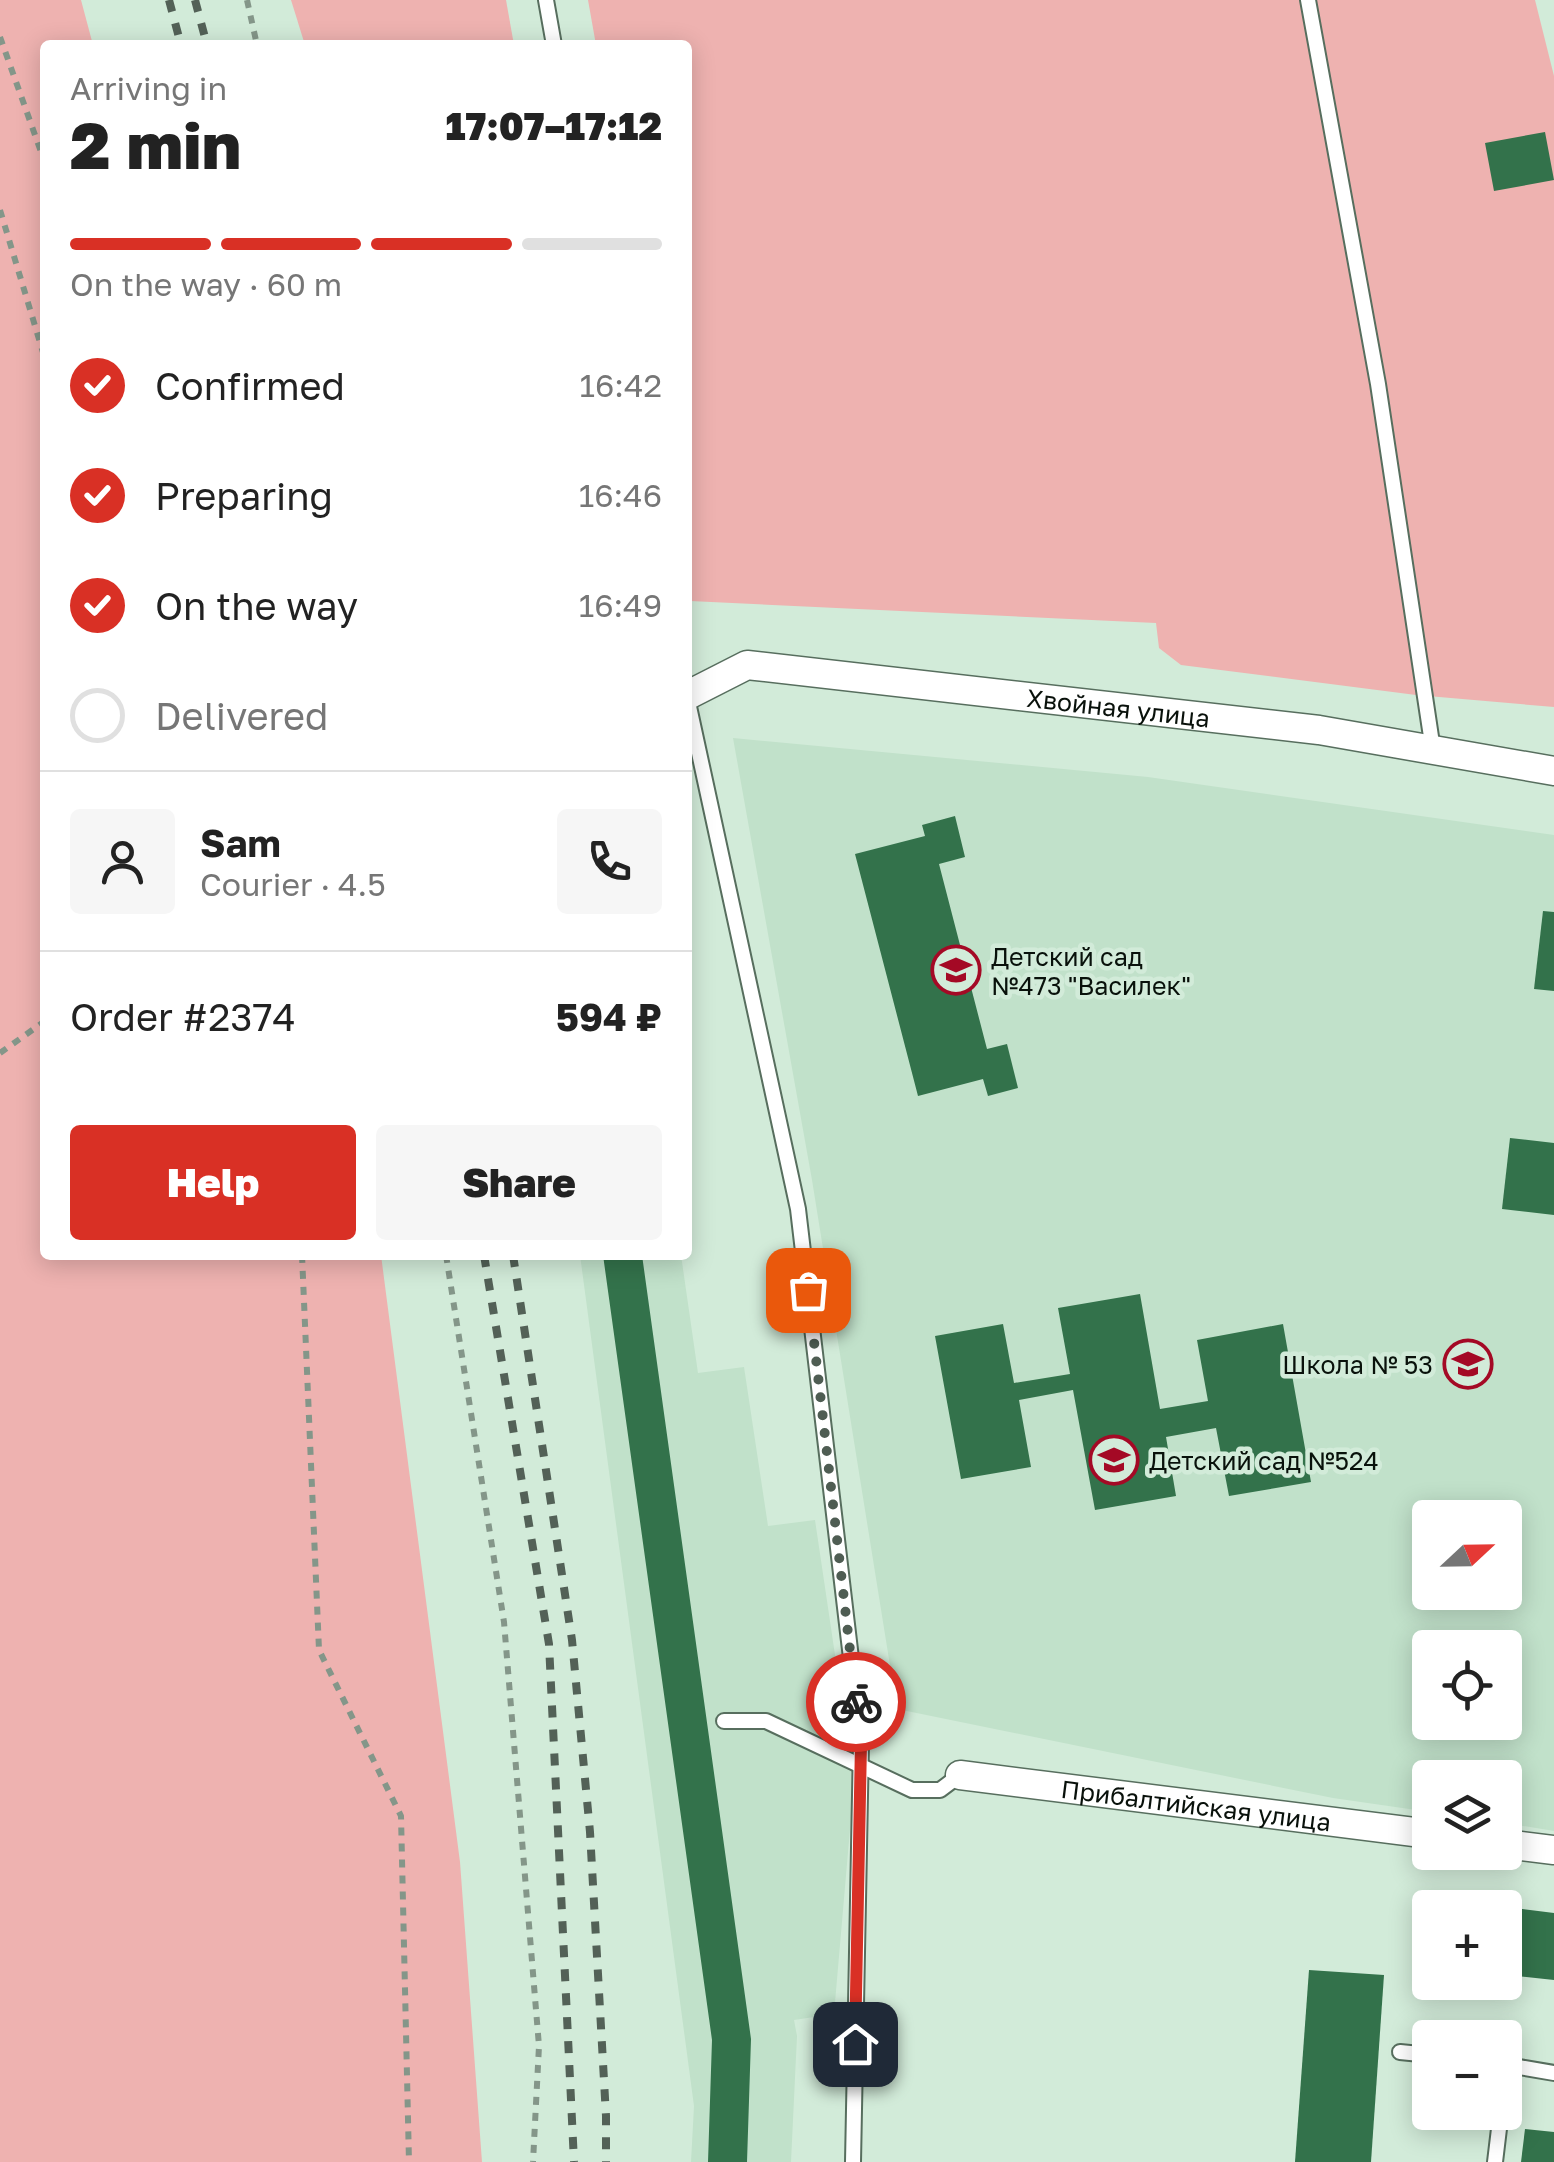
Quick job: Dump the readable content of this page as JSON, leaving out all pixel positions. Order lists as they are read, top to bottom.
{
  "streets": {
    "street": ["Хвойная улица", "Прибалтийская улица"]
  },
  "places": {
    "school or university": ["Детский сад №473 \"Василек\"", "Школа № 53", "Детский сад №524"]
  },
  "north": "right",
  "page": {
    "heading": ["2 min", "Arriving in", "17:07–17:12"],
    "panel": [
      "Sam",
      "Courier · 4.5",
      "Order #2374",
      "594 ₽"
    ],
    "bar": "On the way · 60 m",
    "list": [
      ["Confirmed", "16:42"],
      ["Preparing", "16:46"],
      ["On the way", "16:49"],
      "Delivered"
    ],
    "buttons": ["Help", "Share"],
    "map_buttons": ["+", "−"]
  }
}
